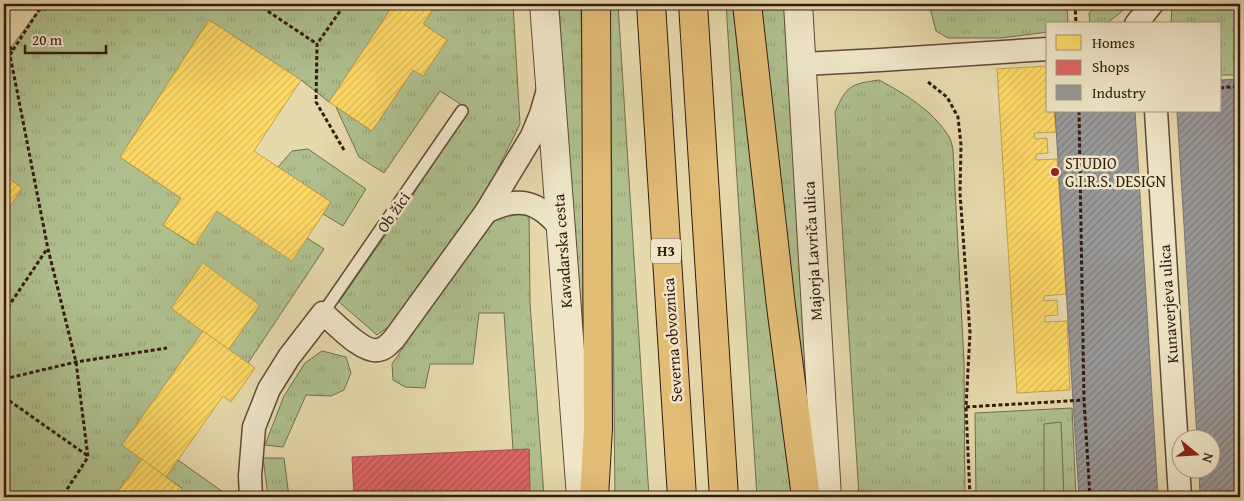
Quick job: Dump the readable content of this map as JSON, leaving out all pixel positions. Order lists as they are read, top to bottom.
{
  "streets": {
    "highway": ["H3", "Severna obvoznica"],
    "street": [
      "Ob žici",
      "Kavadarska cesta",
      "Majorja Lavriča ulica",
      "Kunaverjeva ulica"
    ]
  },
  "places": ["STUDIO G.I.R.S. DESIGN"],
  "legend": ["Homes", "Shops", "Industry"],
  "scale_bar": "20 m",
  "north": "right"
}
